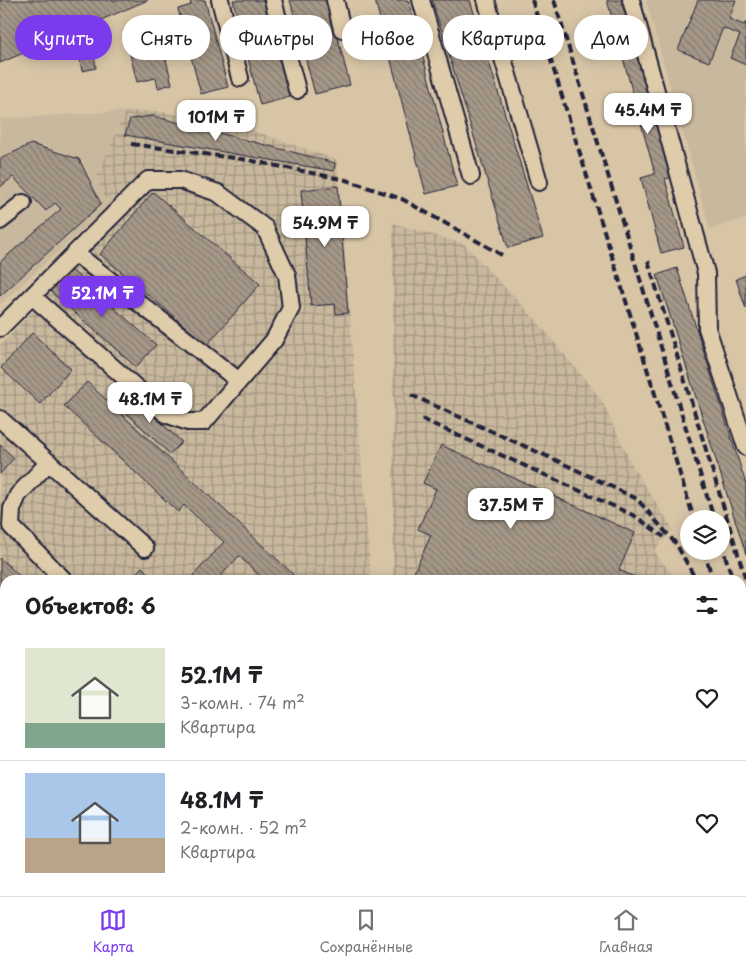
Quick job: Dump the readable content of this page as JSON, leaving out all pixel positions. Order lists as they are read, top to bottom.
{
  "page": {
    "chip": [
      "Купить",
      "Снять",
      "Фильтры",
      "Новое",
      "Квартира",
      "Дом"
    ],
    "price": [
      "45.4M ₸",
      "101M ₸",
      "54.9M ₸",
      "52.1M ₸",
      "48.1M ₸",
      "37.5M ₸"
    ],
    "heading": "Объектов: 6",
    "list": [
      {
        "name": "52.1M ₸",
        "note": "3-комн. · 74 m² · Квартира"
      },
      {
        "name": "48.1M ₸",
        "note": "2-комн. · 52 m² · Квартира"
      }
    ],
    "tabs": ["Карта", "Сохранённые", "Главная"]
  }
}
